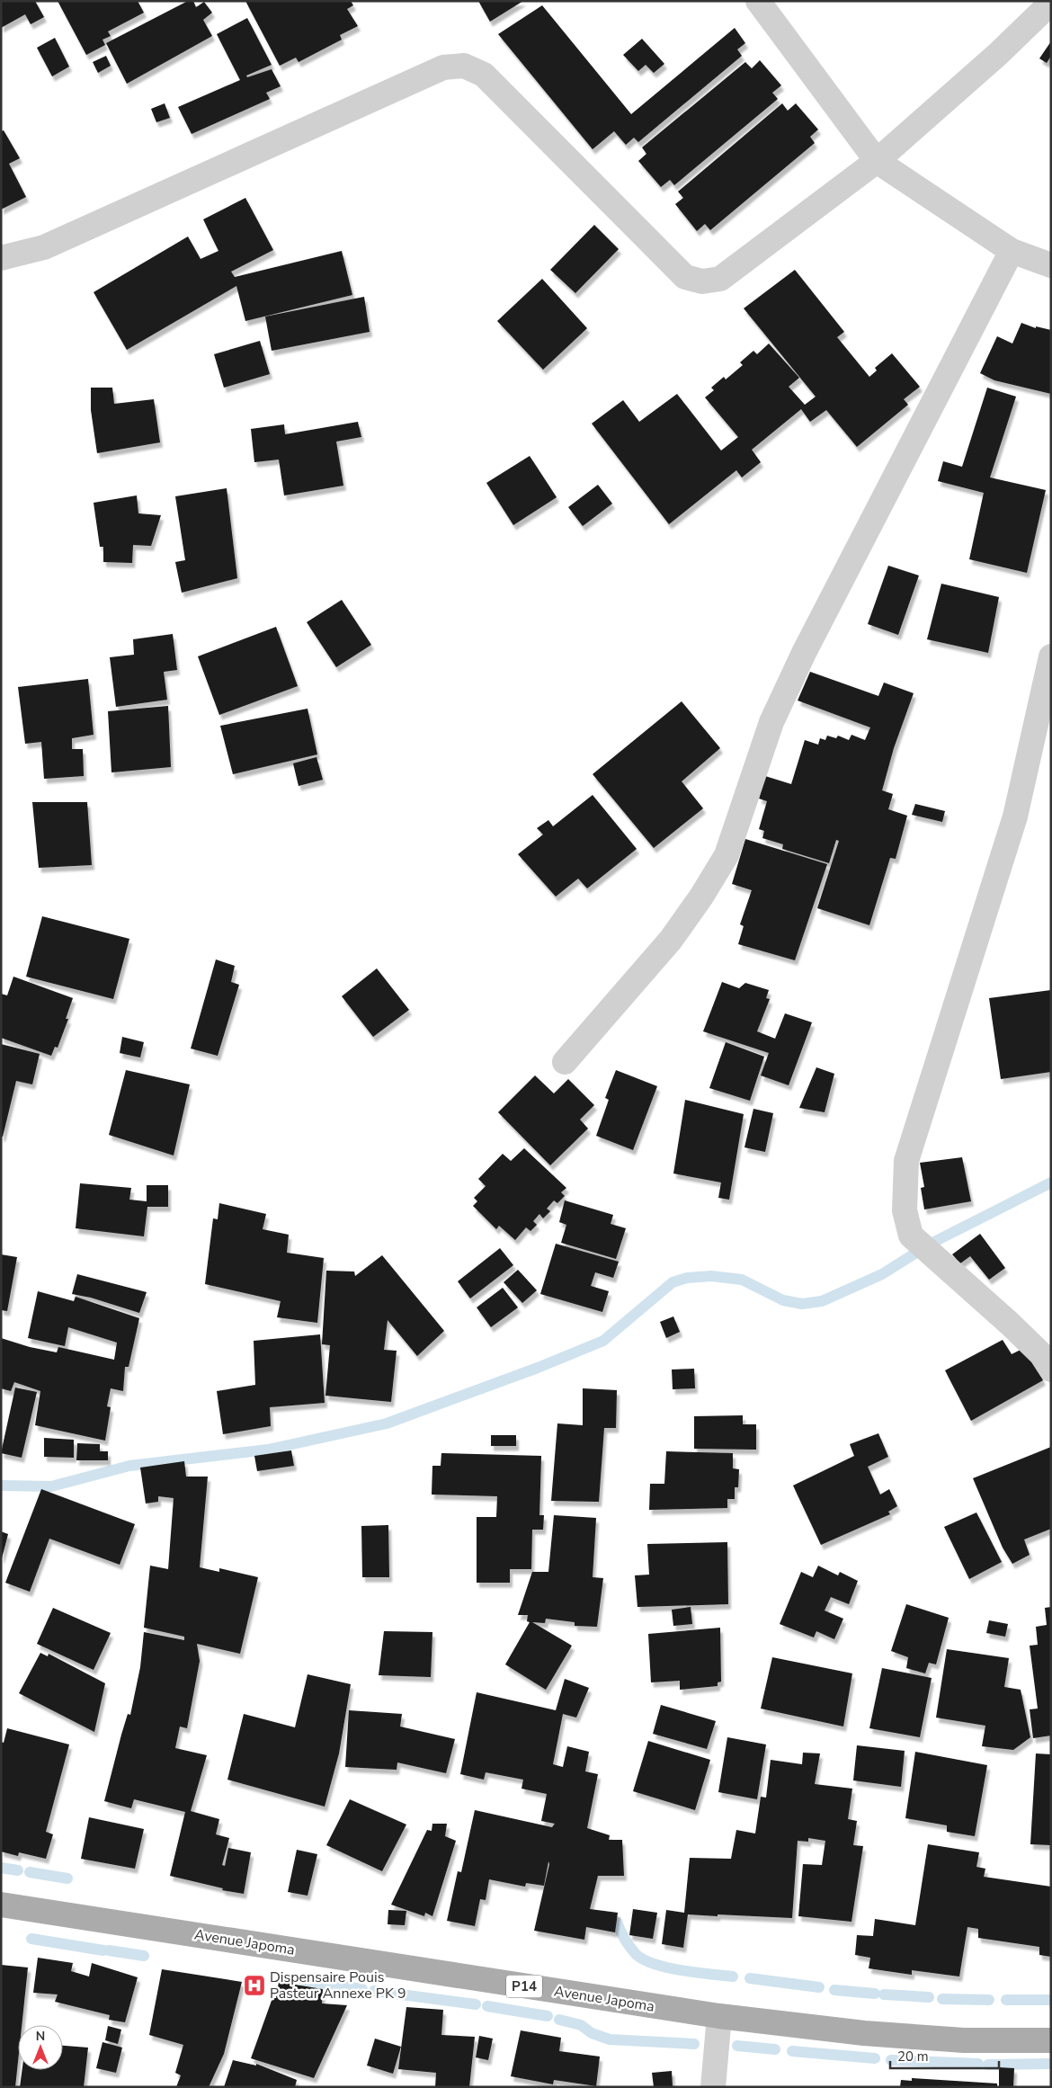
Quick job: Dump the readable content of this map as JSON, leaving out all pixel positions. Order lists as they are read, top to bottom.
{
  "streets": {
    "main road": ["Avenue Japoma", "P14"]
  },
  "places": {
    "hospital": ["Dispensaire Pouis Pasteur Annexe PK 9"]
  },
  "scale_bar": "20 m",
  "north": "top"
}
